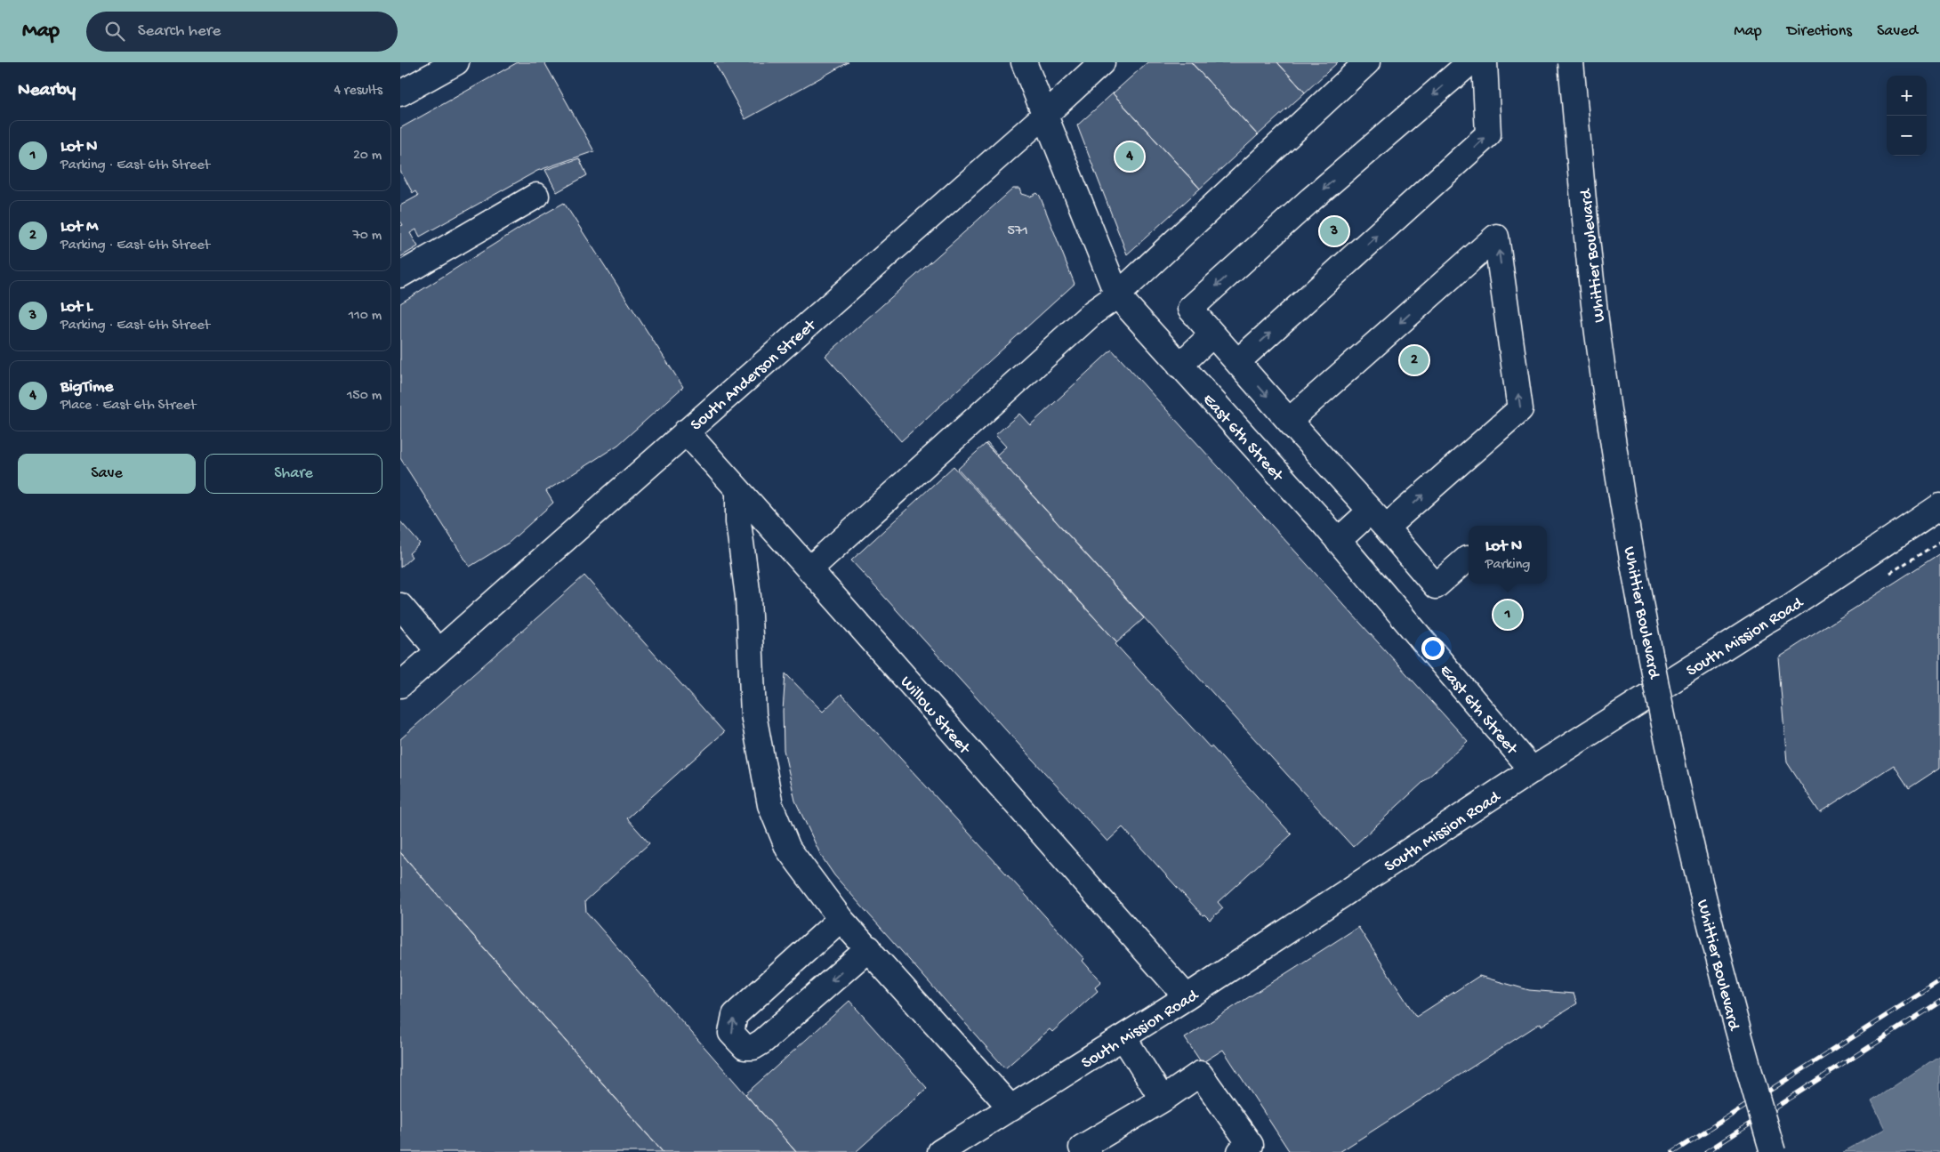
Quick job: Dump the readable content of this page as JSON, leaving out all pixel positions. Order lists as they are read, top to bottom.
{
  "streets": {
    "street": [
      "Whittier Boulevard",
      "South Anderson Street",
      "East 6th Street",
      "South Mission Road",
      "Willow Street"
    ]
  },
  "crossings": [
    ["South Anderson Street", "East 6th Street"],
    ["South Anderson Street", "Willow Street"],
    ["East 6th Street", "South Mission Road"],
    ["South Mission Road", "Willow Street"]
  ],
  "house_numbers": ["571"],
  "page": {
    "header": "Map",
    "search": "Search here",
    "nav": ["Map", "Directions", "Saved"],
    "heading": ["Nearby", "4 results"],
    "map_buttons": ["+", "−"],
    "list": [
      {
        "mark": "1",
        "name": "Lot N",
        "note": "Parking · East 6th Street",
        "value": "20 m"
      },
      {
        "mark": "2",
        "name": "Lot M",
        "note": "Parking · East 6th Street",
        "value": "70 m"
      },
      {
        "mark": "3",
        "name": "Lot L",
        "note": "Parking · East 6th Street",
        "value": "110 m"
      },
      {
        "mark": "4",
        "name": "BigTime",
        "note": "Place · East 6th Street",
        "value": "150 m"
      }
    ],
    "pins": [
      "4",
      "3",
      "2",
      "1"
    ],
    "buttons": ["Save", "Share"],
    "popup": ["Lot N", "Parking"]
  }
}
